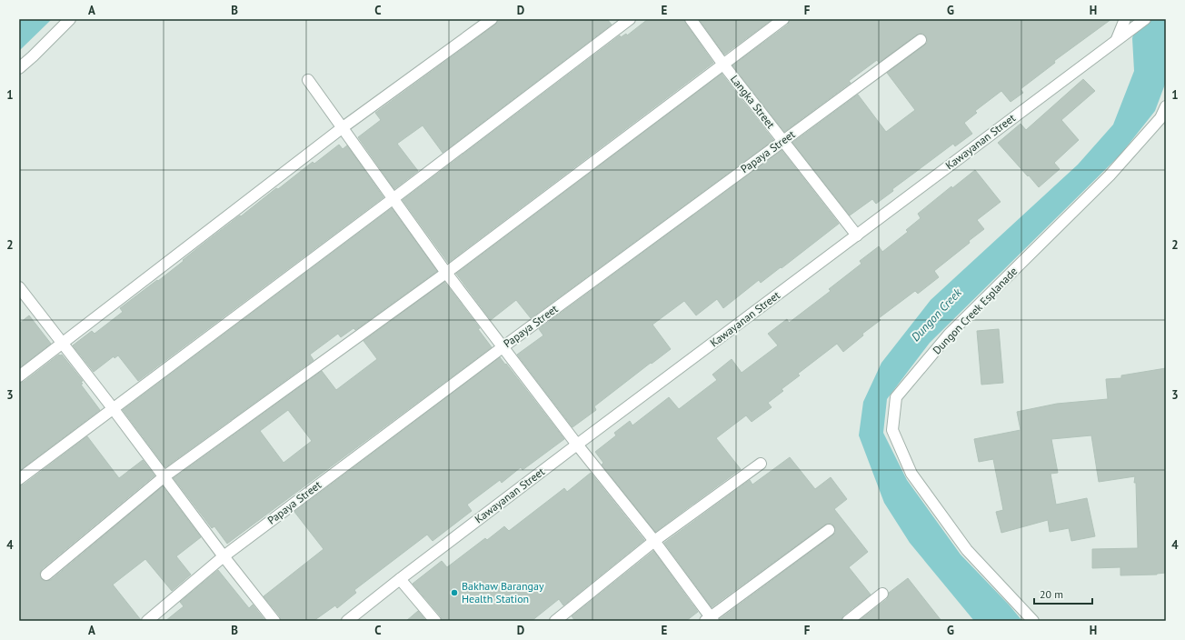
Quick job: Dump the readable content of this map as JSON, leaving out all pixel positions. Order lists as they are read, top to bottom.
{
  "streets": {
    "street": [
      "Langka Street",
      "Kawayanan Street",
      "Papaya Street",
      "Dungon Creek Esplanade"
    ]
  },
  "crossings": [
    ["Langka Street", "Kawayanan Street"],
    ["Langka Street", "Papaya Street"]
  ],
  "water": ["Dungon Creek"],
  "places": ["Bakhaw Barangay Health Station"],
  "scale_bar": "20 m",
  "grid": {
    "columns": [
      "A",
      "B",
      "C",
      "D",
      "E",
      "F",
      "G",
      "H"
    ],
    "rows": [
      "1",
      "2",
      "3",
      "4"
    ]
  }
}
